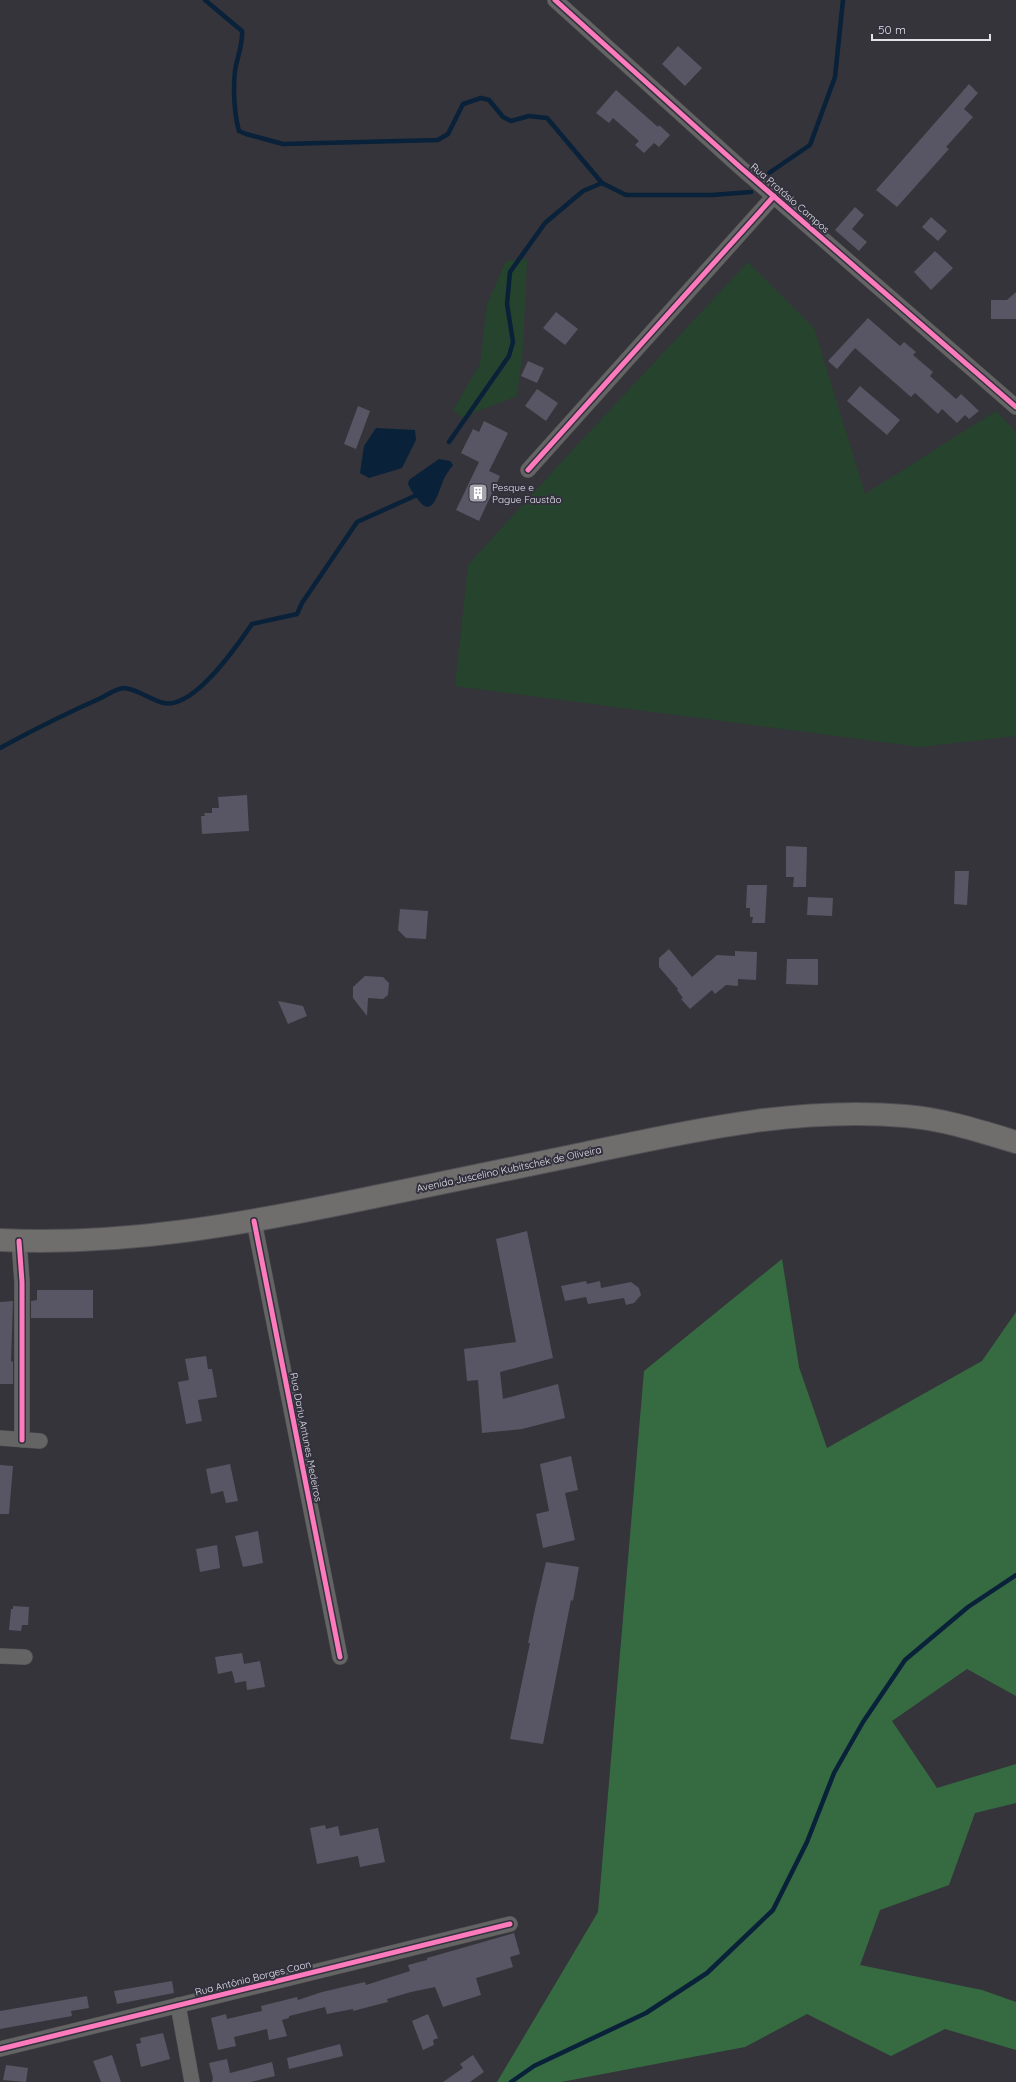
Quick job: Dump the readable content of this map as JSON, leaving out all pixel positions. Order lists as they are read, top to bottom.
{
  "streets": {
    "main road": ["Avenida Juscelino Kubitschek de Oliveira"],
    "street": ["Rua Protásio Campos", "Rua Dariu Antunes Medeiros", "Rua Antônio Borges Caon"]
  },
  "crossings": [
    ["Avenida Juscelino Kubitschek de Oliveira", "Rua Dariu Antunes Medeiros"]
  ],
  "places": {
    "building": ["Pesque e Pague Faustão"]
  },
  "scale_bar": "50 m"
}
